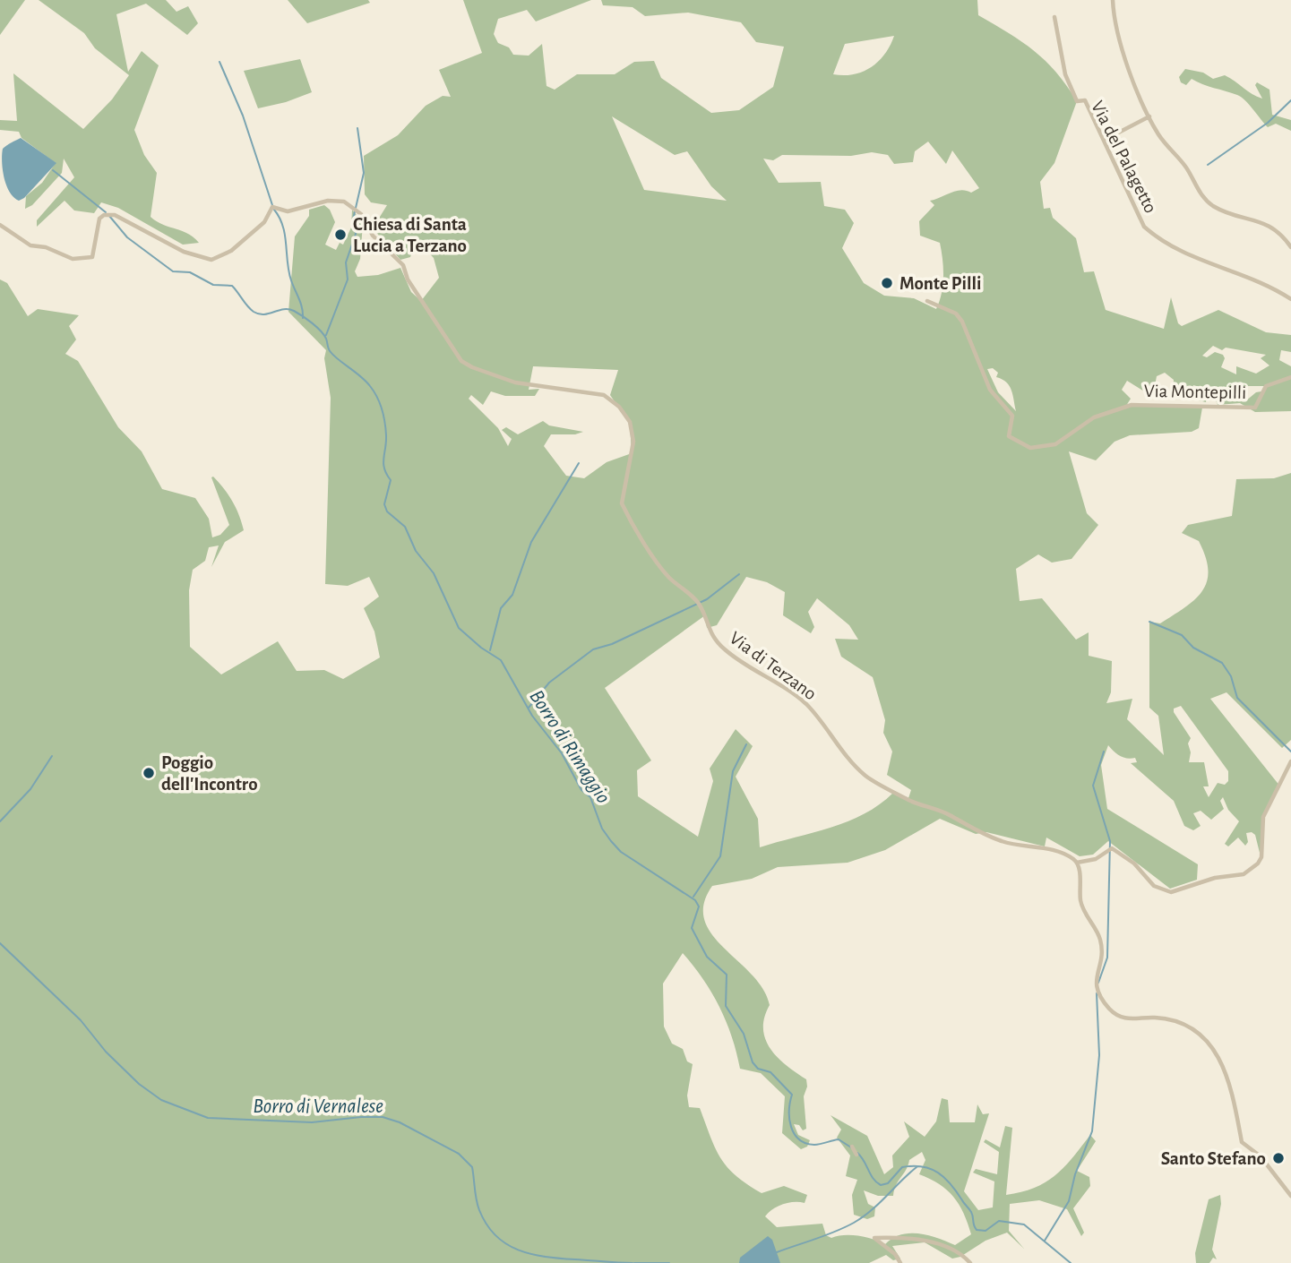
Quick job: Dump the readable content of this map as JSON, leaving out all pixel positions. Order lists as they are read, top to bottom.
{
  "streets": {
    "street": ["Via del Palagetto", "Via Montepilli", "Via di Terzano"]
  },
  "water": ["Borro di Rimaggio", "Borro di Vernalese"],
  "places": [
    "Chiesa di Santa Lucia a Terzano",
    "Monte Pilli",
    "Poggio dell'Incontro",
    "Santo Stefano"
  ]
}
